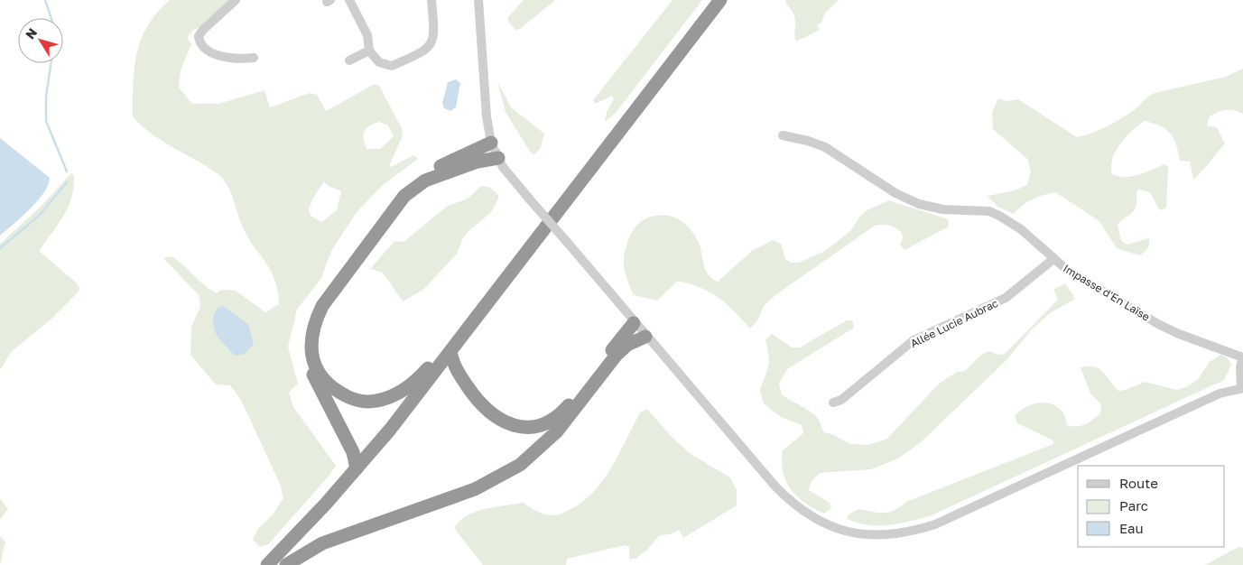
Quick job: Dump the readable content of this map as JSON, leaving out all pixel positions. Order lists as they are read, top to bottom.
{
  "streets": {
    "street": ["Impasse d'En Laïse", "Allée Lucie Aubrac"]
  },
  "crossings": [
    ["Impasse d'En Laïse", "Allée Lucie Aubrac"]
  ],
  "legend": ["Route", "Parc", "Eau"],
  "north": "top left"
}
